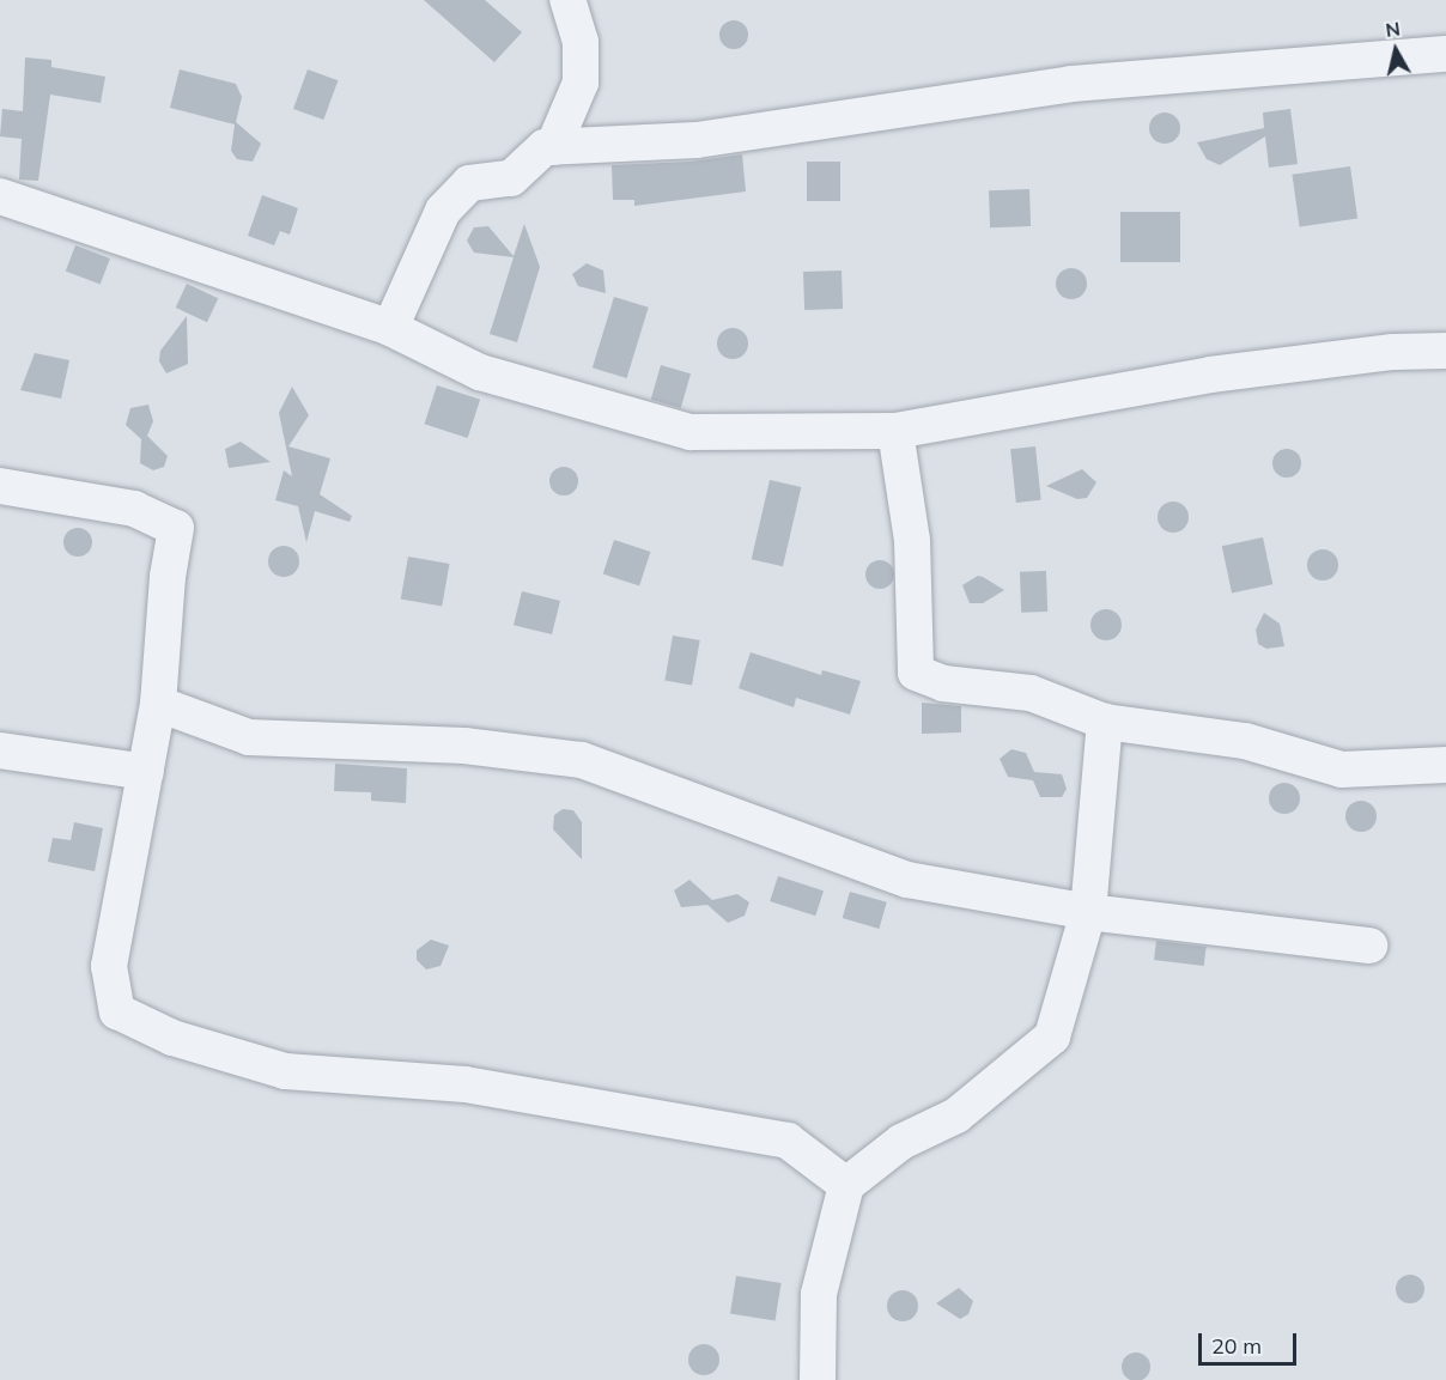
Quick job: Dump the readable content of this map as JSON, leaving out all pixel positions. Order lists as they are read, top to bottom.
{
  "scale_bar": "20 m",
  "north": "top"
}
